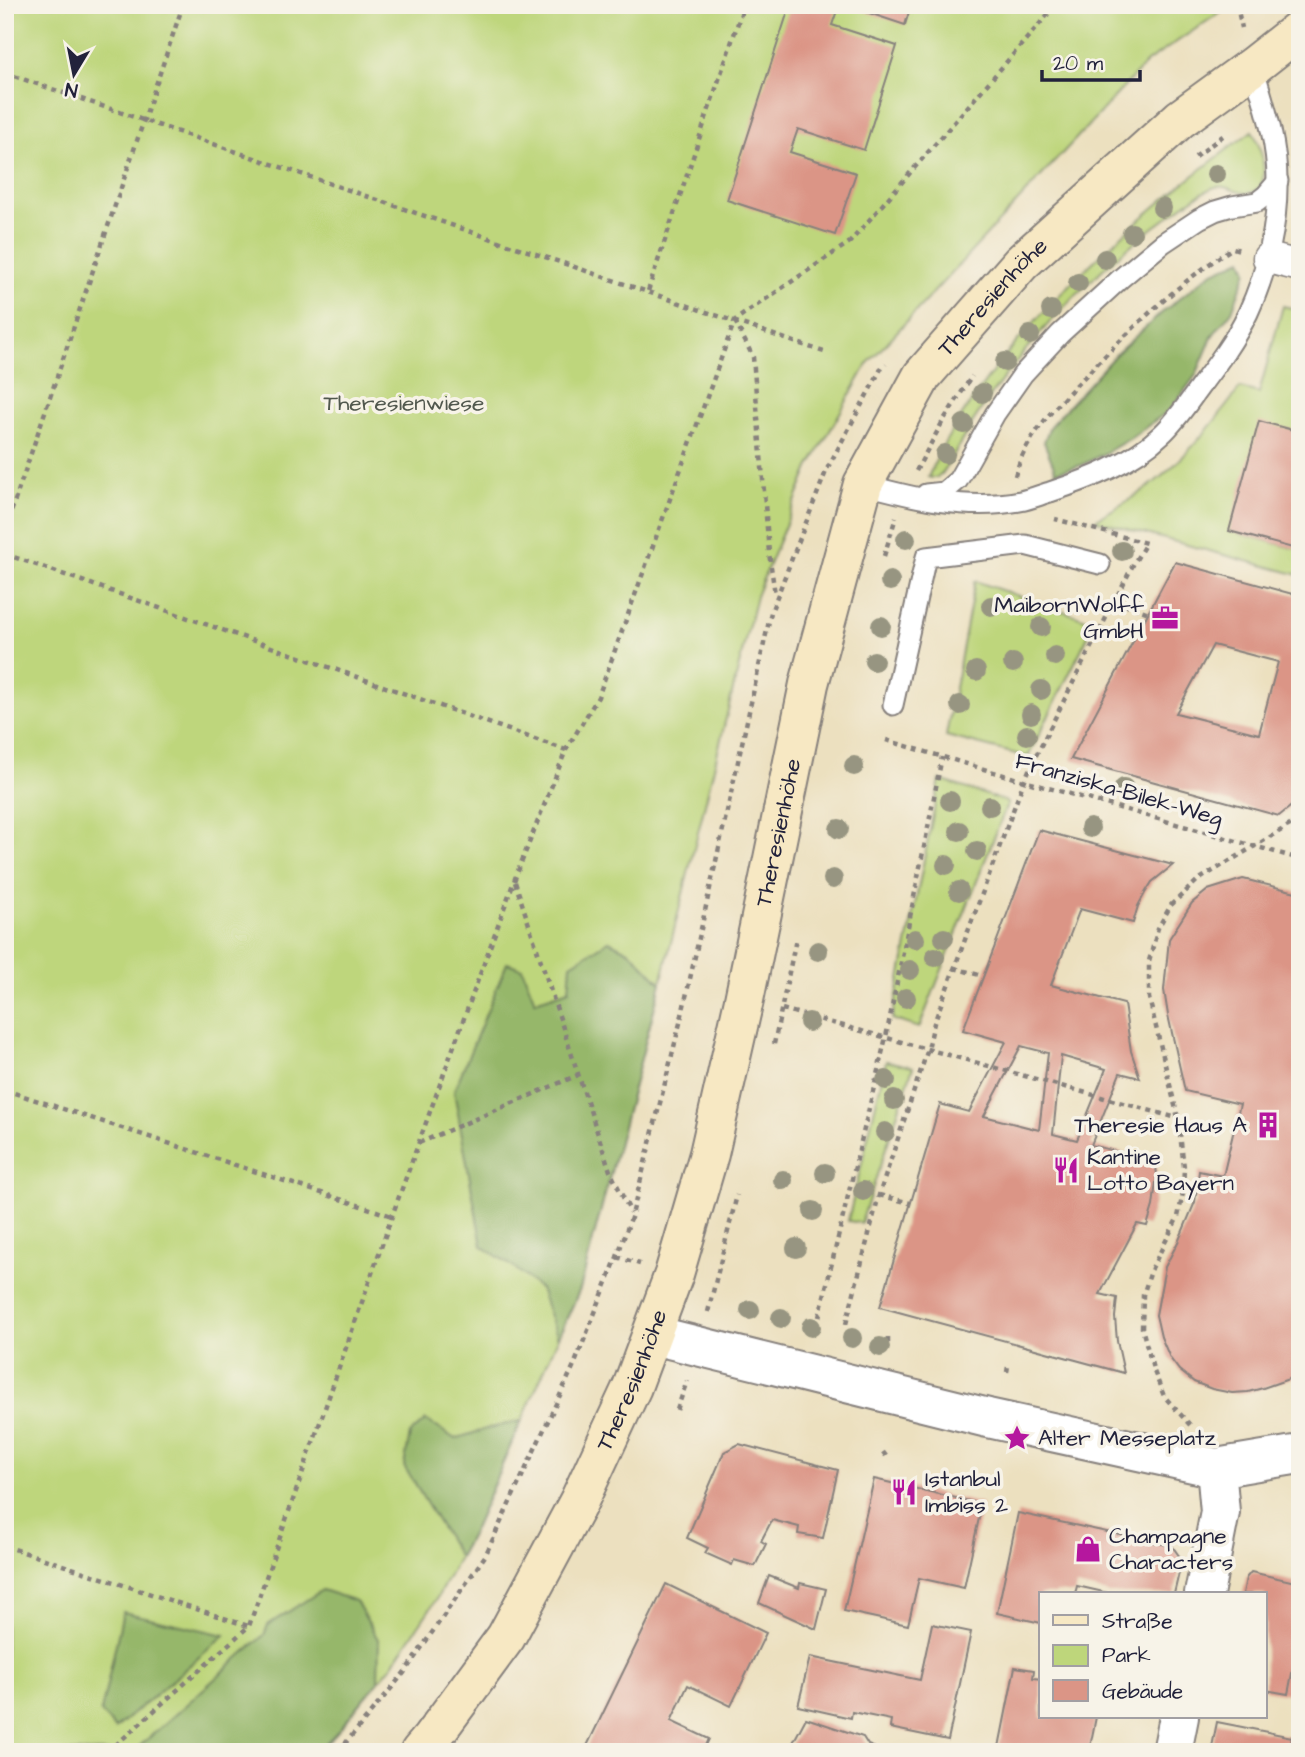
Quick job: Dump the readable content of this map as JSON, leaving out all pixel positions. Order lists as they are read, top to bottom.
{
  "streets": {
    "main road": ["Theresienhöhe"],
    "path": ["Franziska-Bilek-Weg"]
  },
  "parks": ["Theresienwiese"],
  "places": {
    "office": ["MaibornWolff GmbH"],
    "building": ["Theresie Haus A"],
    "restaurant": ["Kantine Lotto Bayern", "Istanbul Imbiss 2"],
    "place": ["Alter Messeplatz"],
    "shop": ["Champagne Characters"]
  },
  "legend": ["Straße", "Park", "Gebäude"],
  "scale_bar": "20 m",
  "north": "bottom"
}
